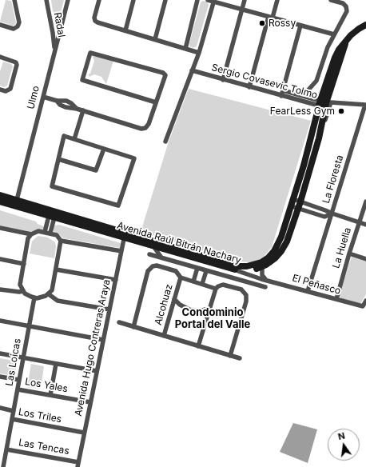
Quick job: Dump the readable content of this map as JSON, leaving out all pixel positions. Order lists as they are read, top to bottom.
{
  "streets": {
    "main road": ["Avenida Raúl Bitrán Nachary"],
    "street": [
      "Radal",
      "Sergio Covasevic Tolmo",
      "Ulmo",
      "La Floresta",
      "La Huella",
      "El Peñasco",
      "Alcohuaz",
      "Avenida Hugo Contreras Araya",
      "Las Loicas",
      "Los Yales",
      "Los Triles",
      "Las Tencas"
    ]
  },
  "crossings": [
    ["Radal", "Ulmo"],
    ["Sergio Covasevic Tolmo", "La Floresta"],
    ["Sergio Covasevic Tolmo", "Avenida Raúl Bitrán Nachary"],
    ["Ulmo", "Avenida Raúl Bitrán Nachary"],
    ["La Floresta", "Avenida Raúl Bitrán Nachary"],
    ["La Floresta", "El Peñasco"],
    ["Avenida Raúl Bitrán Nachary", "El Peñasco"],
    ["Avenida Raúl Bitrán Nachary", "Avenida Hugo Contreras Araya"],
    ["La Huella", "El Peñasco"],
    ["Avenida Hugo Contreras Araya", "Los Yales"],
    ["Avenida Hugo Contreras Araya", "Los Triles"],
    ["Avenida Hugo Contreras Araya", "Las Tencas"],
    ["Las Loicas", "Los Yales"],
    ["Las Loicas", "Los Triles"],
    ["Las Loicas", "Las Tencas"]
  ],
  "districts": ["Condominio Portal del Valle"],
  "places": ["Rossy", "FearLess Gym"],
  "north": "top"
}
